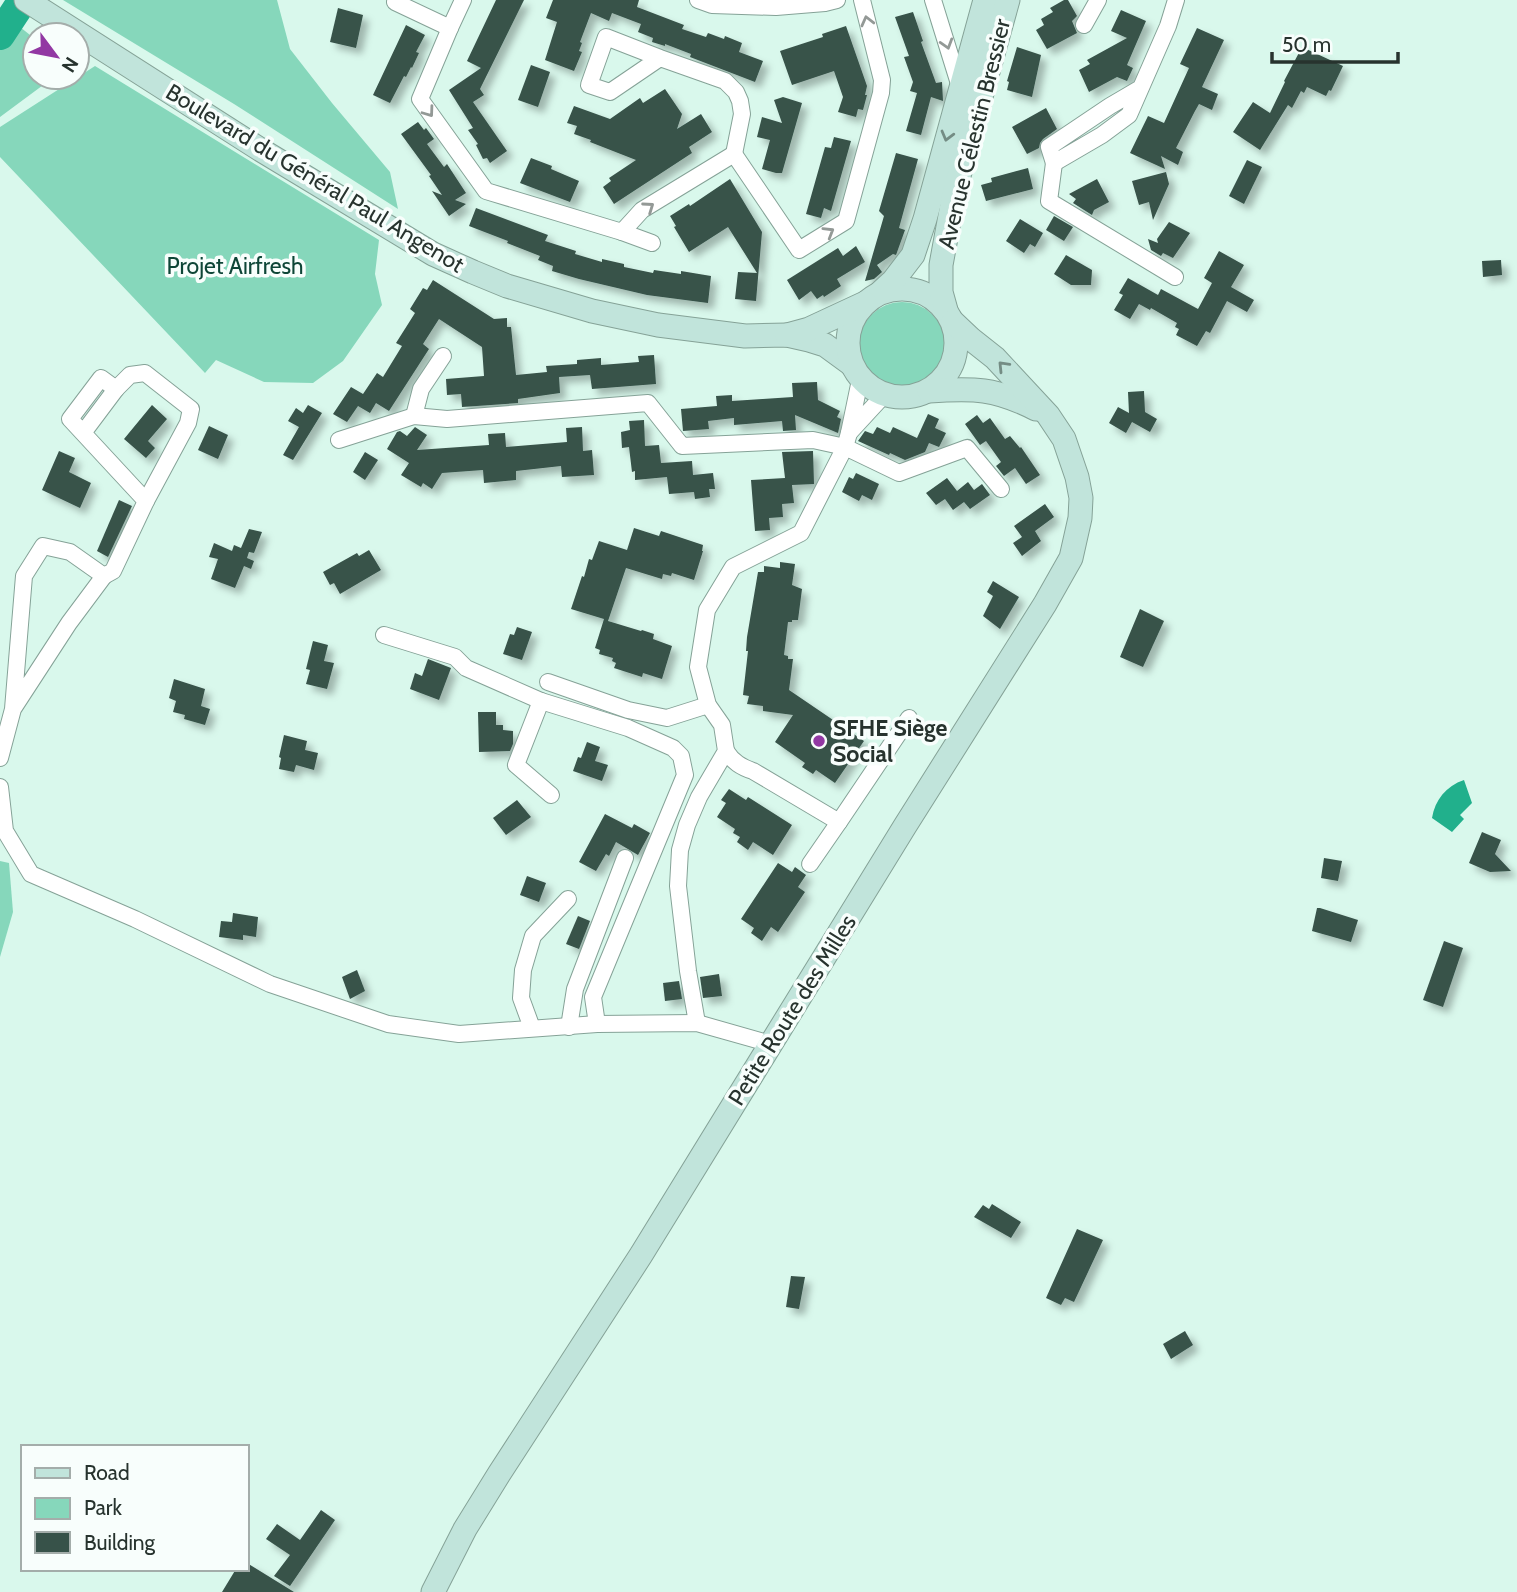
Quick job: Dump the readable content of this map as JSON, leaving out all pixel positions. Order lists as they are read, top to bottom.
{
  "streets": {
    "main road": ["Avenue Célestin Bressier", "Boulevard du Général Paul Angenot", "Petite Route des Milles"]
  },
  "crossings": [
    ["Avenue Célestin Bressier", "Boulevard du Général Paul Angenot"],
    ["Avenue Célestin Bressier", "Petite Route des Milles"],
    ["Boulevard du Général Paul Angenot", "Petite Route des Milles"]
  ],
  "parks": ["Projet Airfresh"],
  "places": ["SFHE Siège Social"],
  "legend": ["Road", "Park", "Building"],
  "scale_bar": "50 m",
  "north": "bottom right"
}
